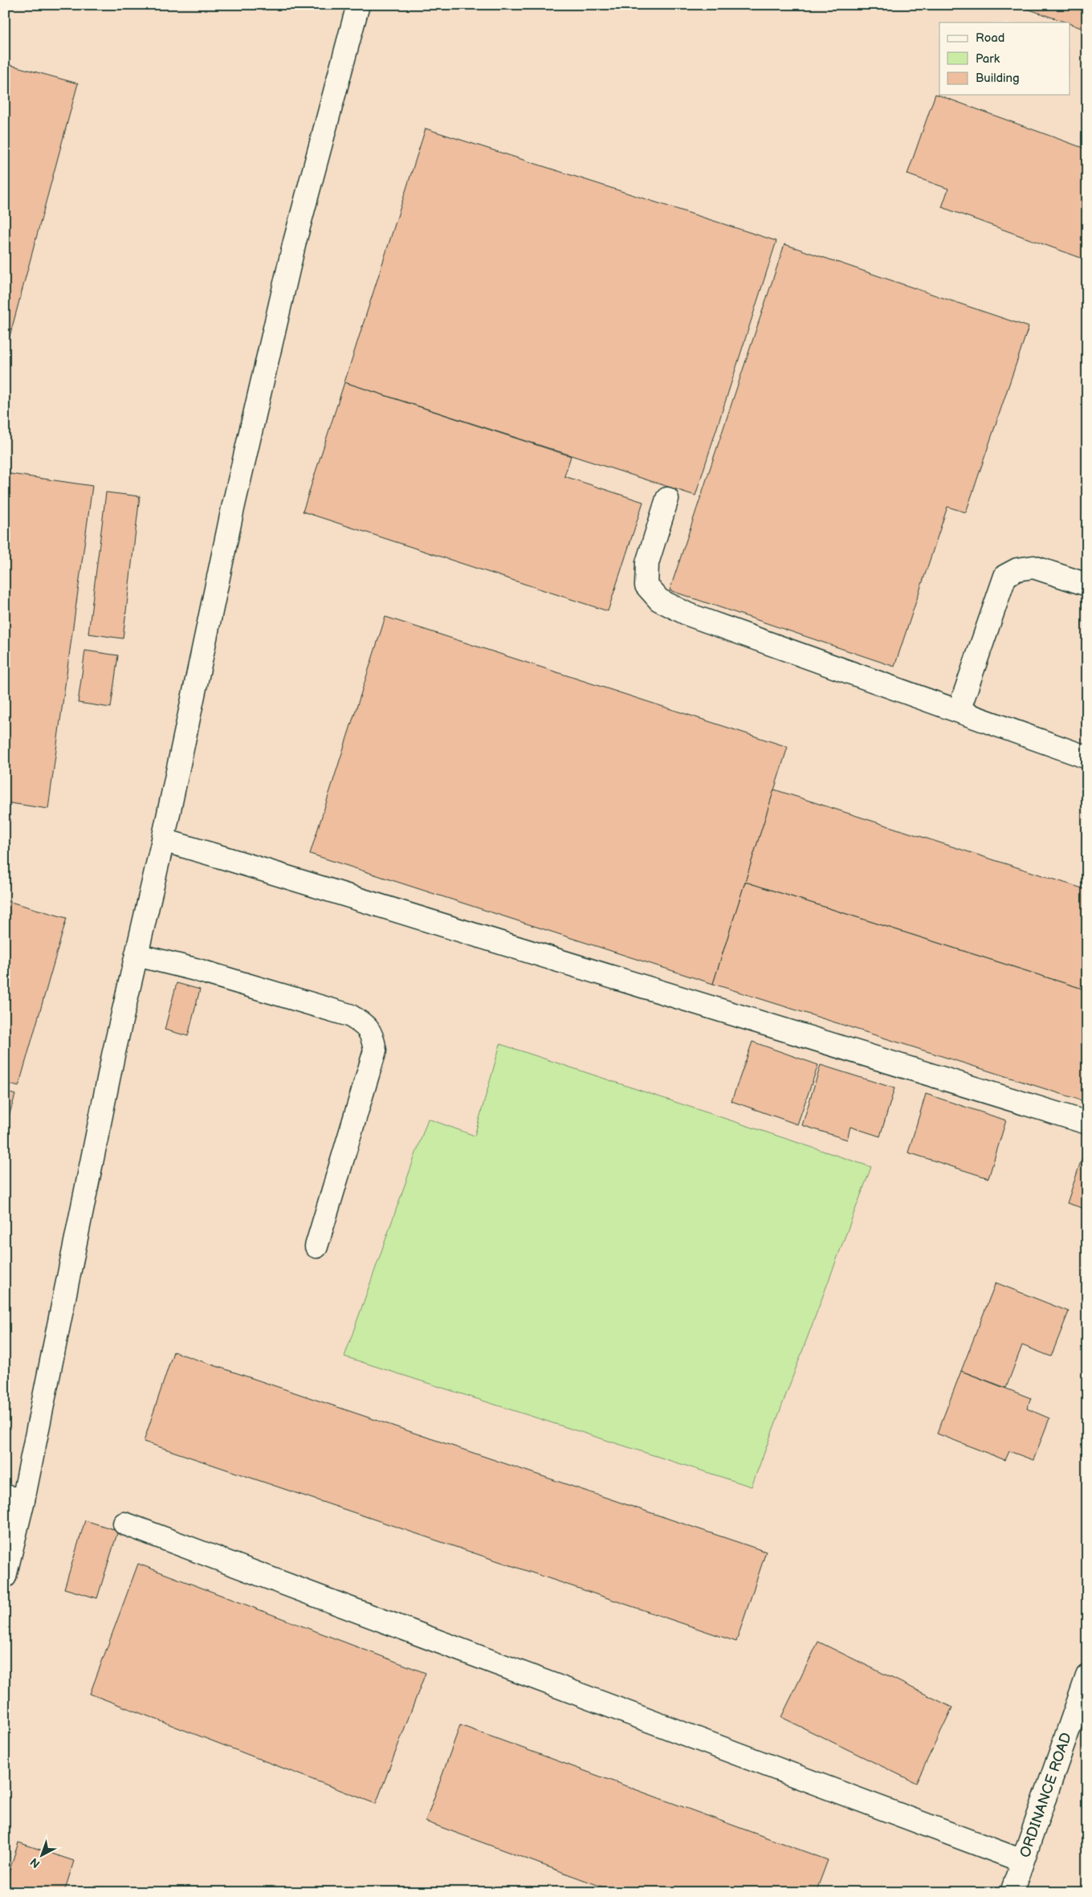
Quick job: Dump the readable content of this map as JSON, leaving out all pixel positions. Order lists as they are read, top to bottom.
{
  "streets": {
    "street": ["ORDINANCE ROAD"]
  },
  "legend": ["Road", "Park", "Building"],
  "north": "bottom left"
}
